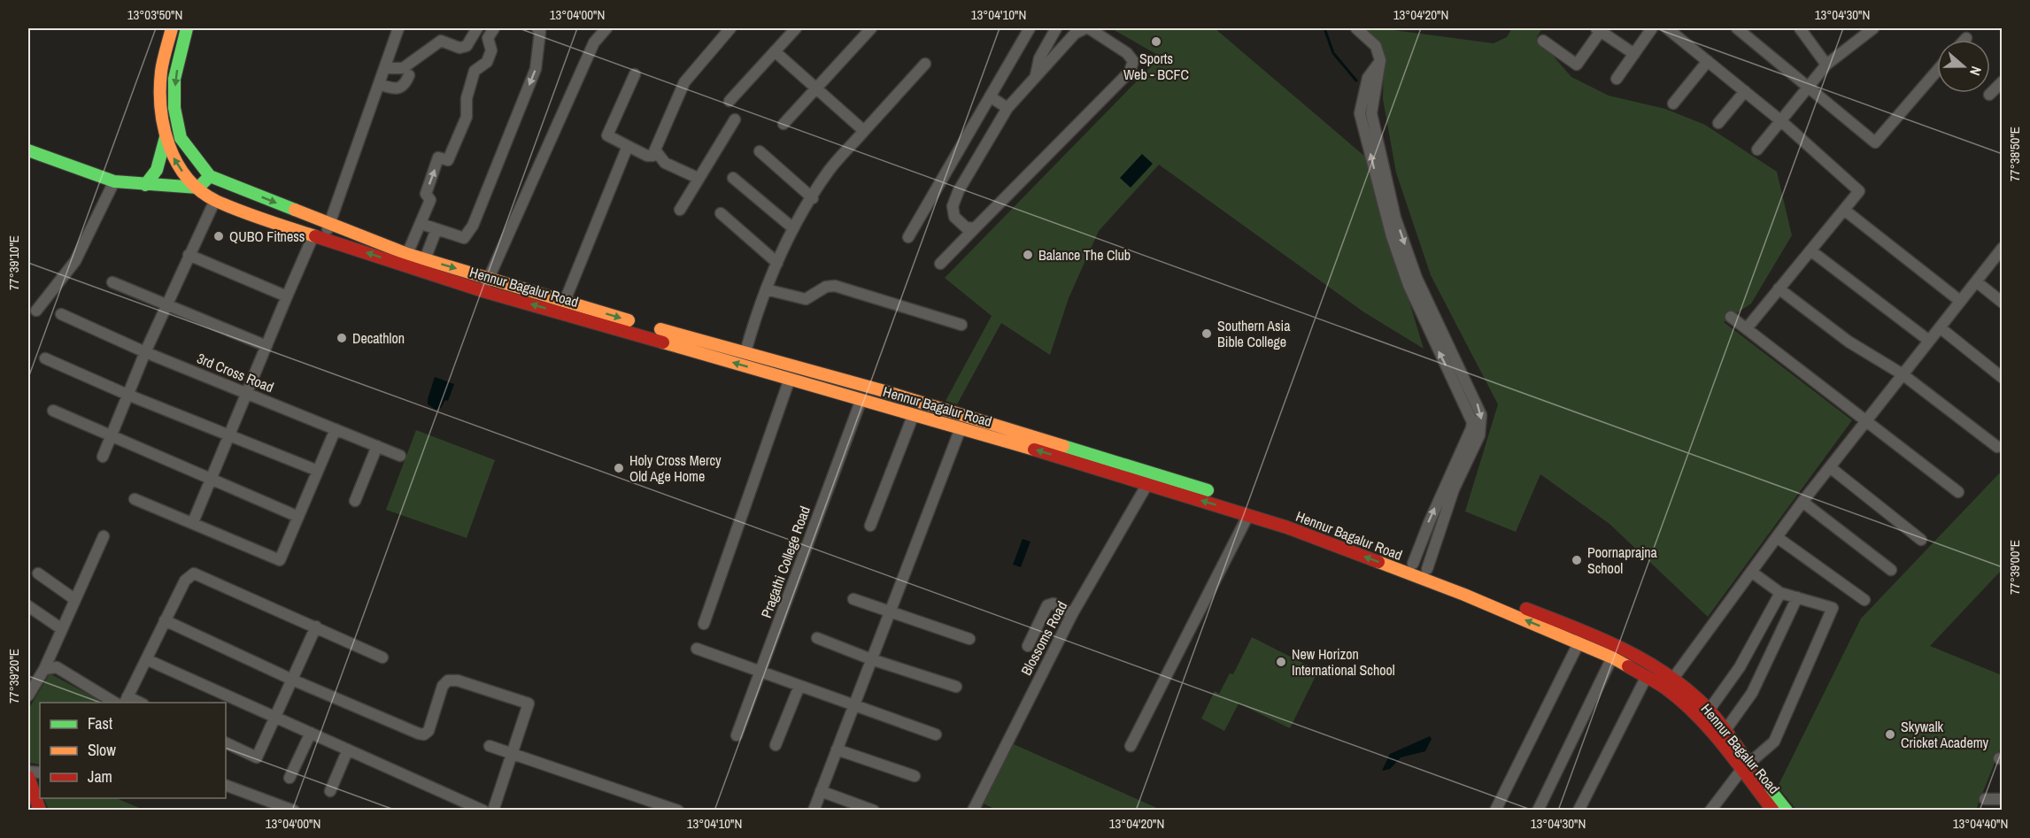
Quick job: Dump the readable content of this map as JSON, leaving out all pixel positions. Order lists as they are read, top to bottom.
{
  "streets": {
    "main road": ["Hennur Bagalur Road"],
    "street": ["3rd Cross Road", "Pragathi College Road", "Blossoms Road"]
  },
  "crossings": [
    ["Hennur Bagalur Road", "Pragathi College Road"],
    ["Hennur Bagalur Road", "Blossoms Road"]
  ],
  "places": [
    "Sports Web - BCFC",
    "QUBO Fitness",
    "Balance The Club",
    "Southern Asia Bible College",
    "Decathlon",
    "Holy Cross Mercy Old Age Home",
    "Poornaprajna School",
    "New Horizon International School",
    "Skywalk Cricket Academy"
  ],
  "legend": ["Fast", "Slow", "Jam"],
  "north": "right",
  "coordinates": [
    "13°03'50\"N",
    "13°04'00\"N",
    "13°04'10\"N",
    "13°04'20\"N",
    "13°04'30\"N",
    "77°38'50\"E",
    "77°39'10\"E",
    "77°39'00\"E",
    "77°39'20\"E",
    "13°04'40\"N"
  ]
}
